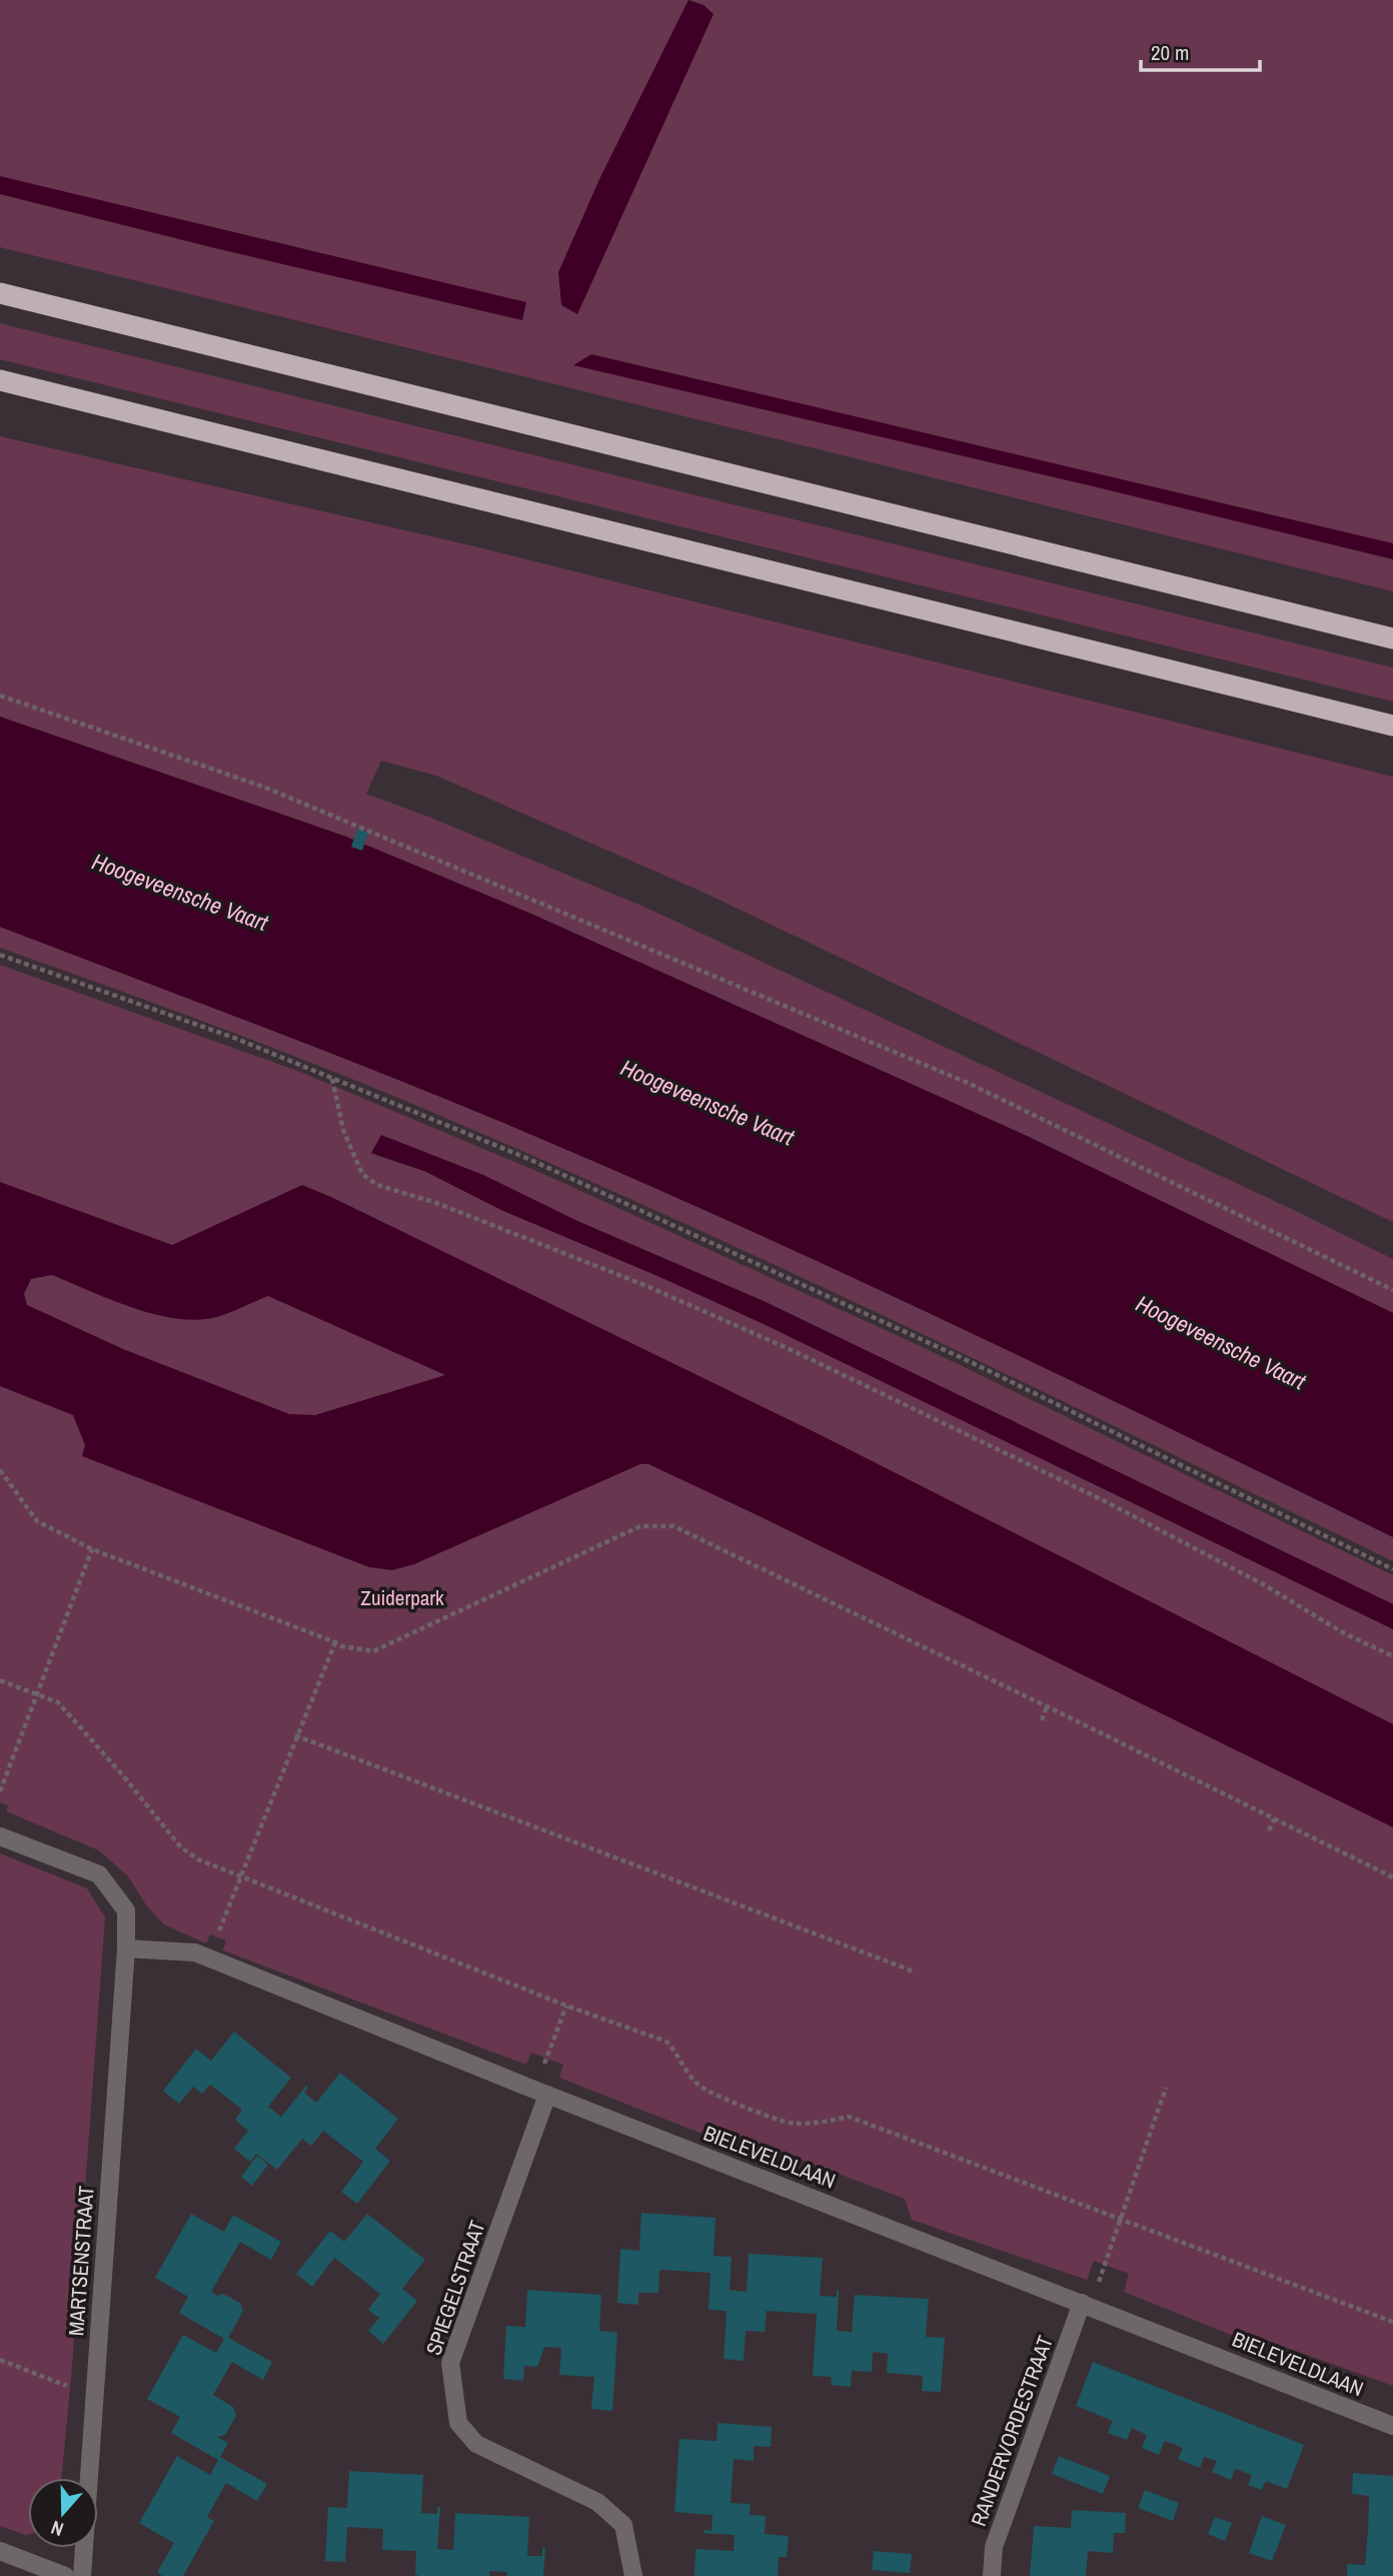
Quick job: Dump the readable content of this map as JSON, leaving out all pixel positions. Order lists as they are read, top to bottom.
{
  "streets": {
    "street": [
      "BIELEVELDLAAN",
      "MARTSENSTRAAT",
      "SPIEGELSTRAAT",
      "RANDERVORDESTRAAT"
    ]
  },
  "crossings": [
    ["BIELEVELDLAAN", "MARTSENSTRAAT"],
    ["BIELEVELDLAAN", "SPIEGELSTRAAT"],
    ["BIELEVELDLAAN", "RANDERVORDESTRAAT"]
  ],
  "water": ["Hoogeveensche Vaart"],
  "parks": ["Zuiderpark"],
  "scale_bar": "20 m",
  "north": "bottom"
}
